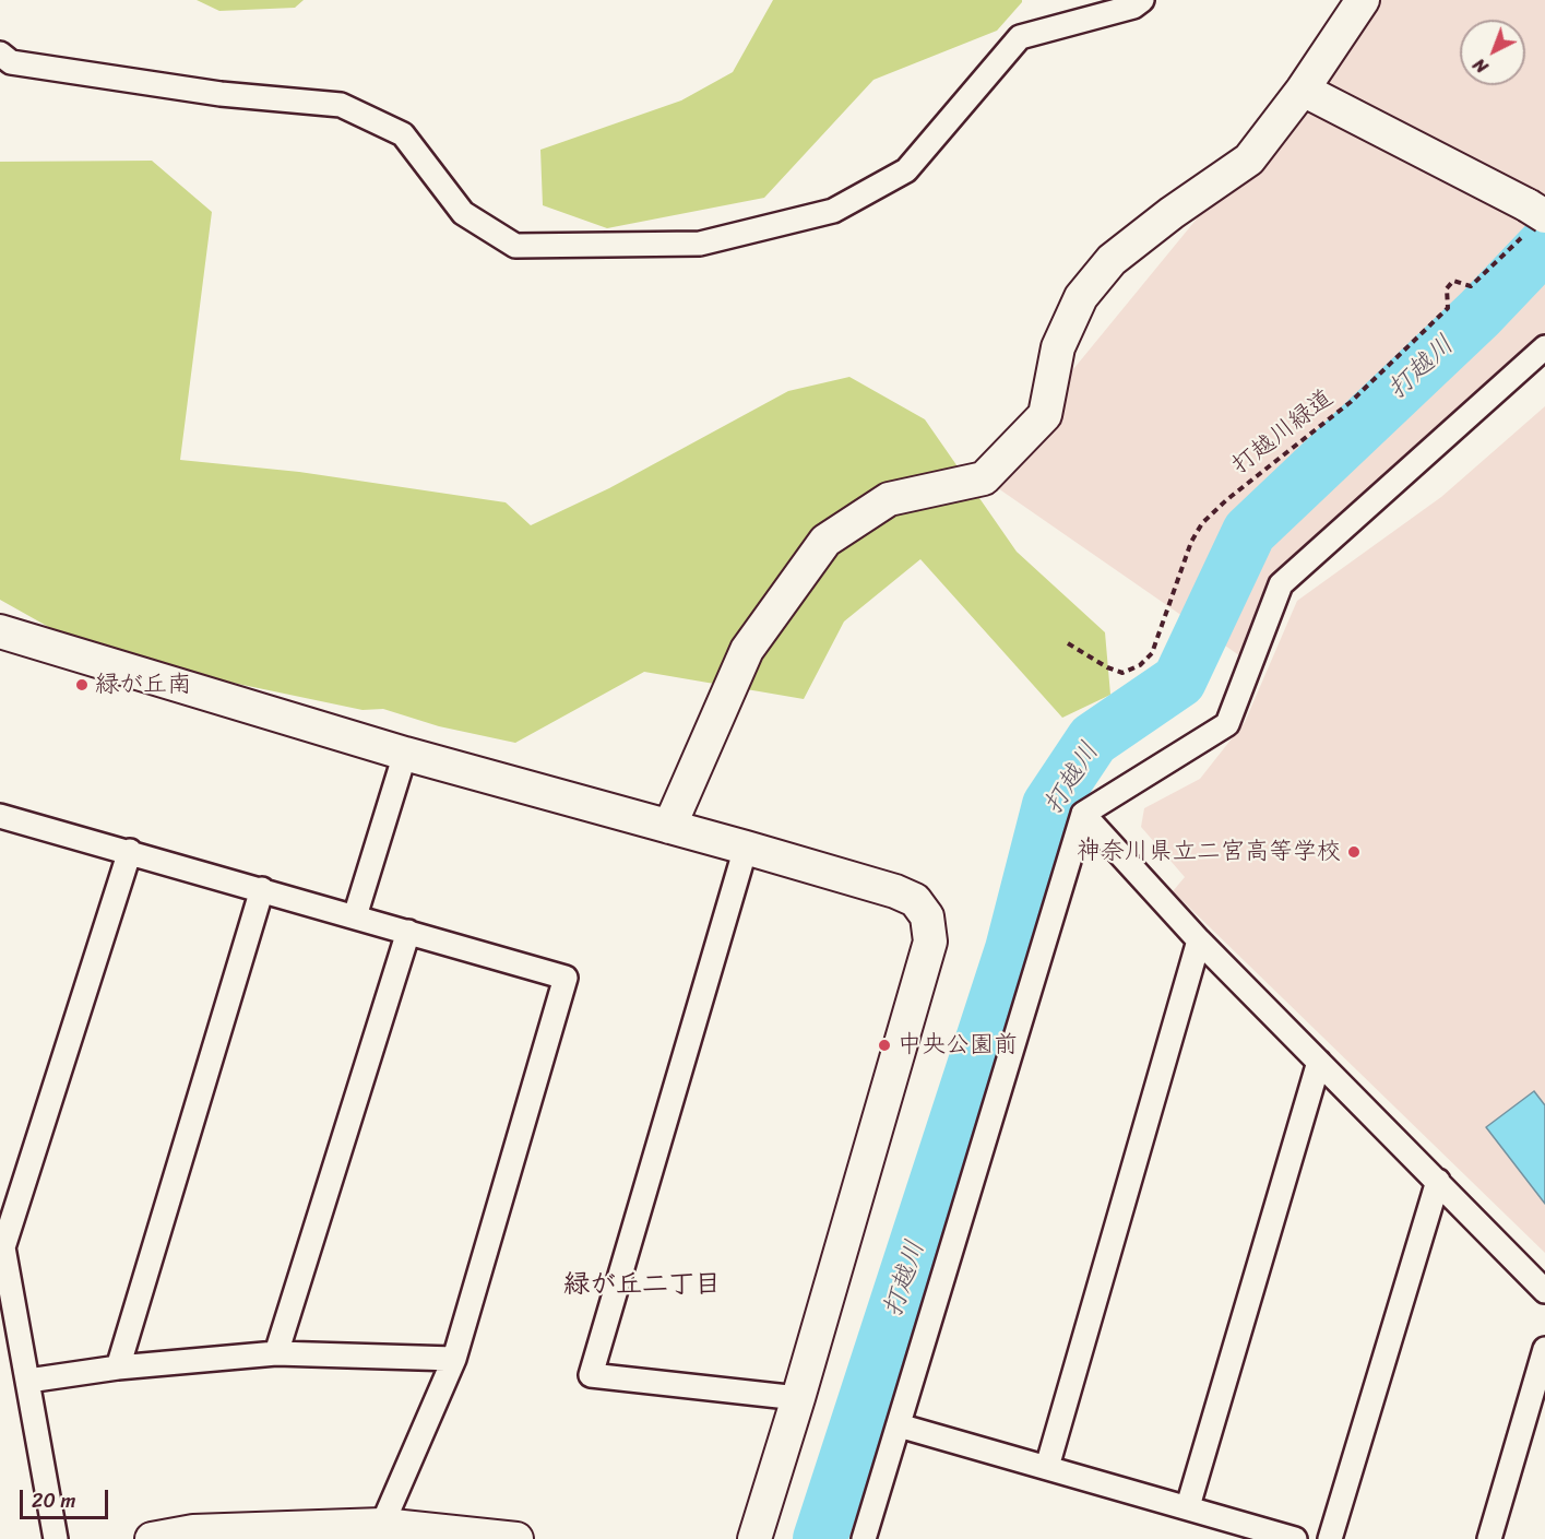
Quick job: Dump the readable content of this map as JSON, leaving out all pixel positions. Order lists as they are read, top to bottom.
{
  "streets": {
    "path": ["打越川緑道"]
  },
  "districts": ["緑が丘二丁目"],
  "water": ["打越川"],
  "places": ["緑が丘南", "神奈川県立二宮高等学校", "中央公園前"],
  "scale_bar": "20 m",
  "north": "bottom left"
}
